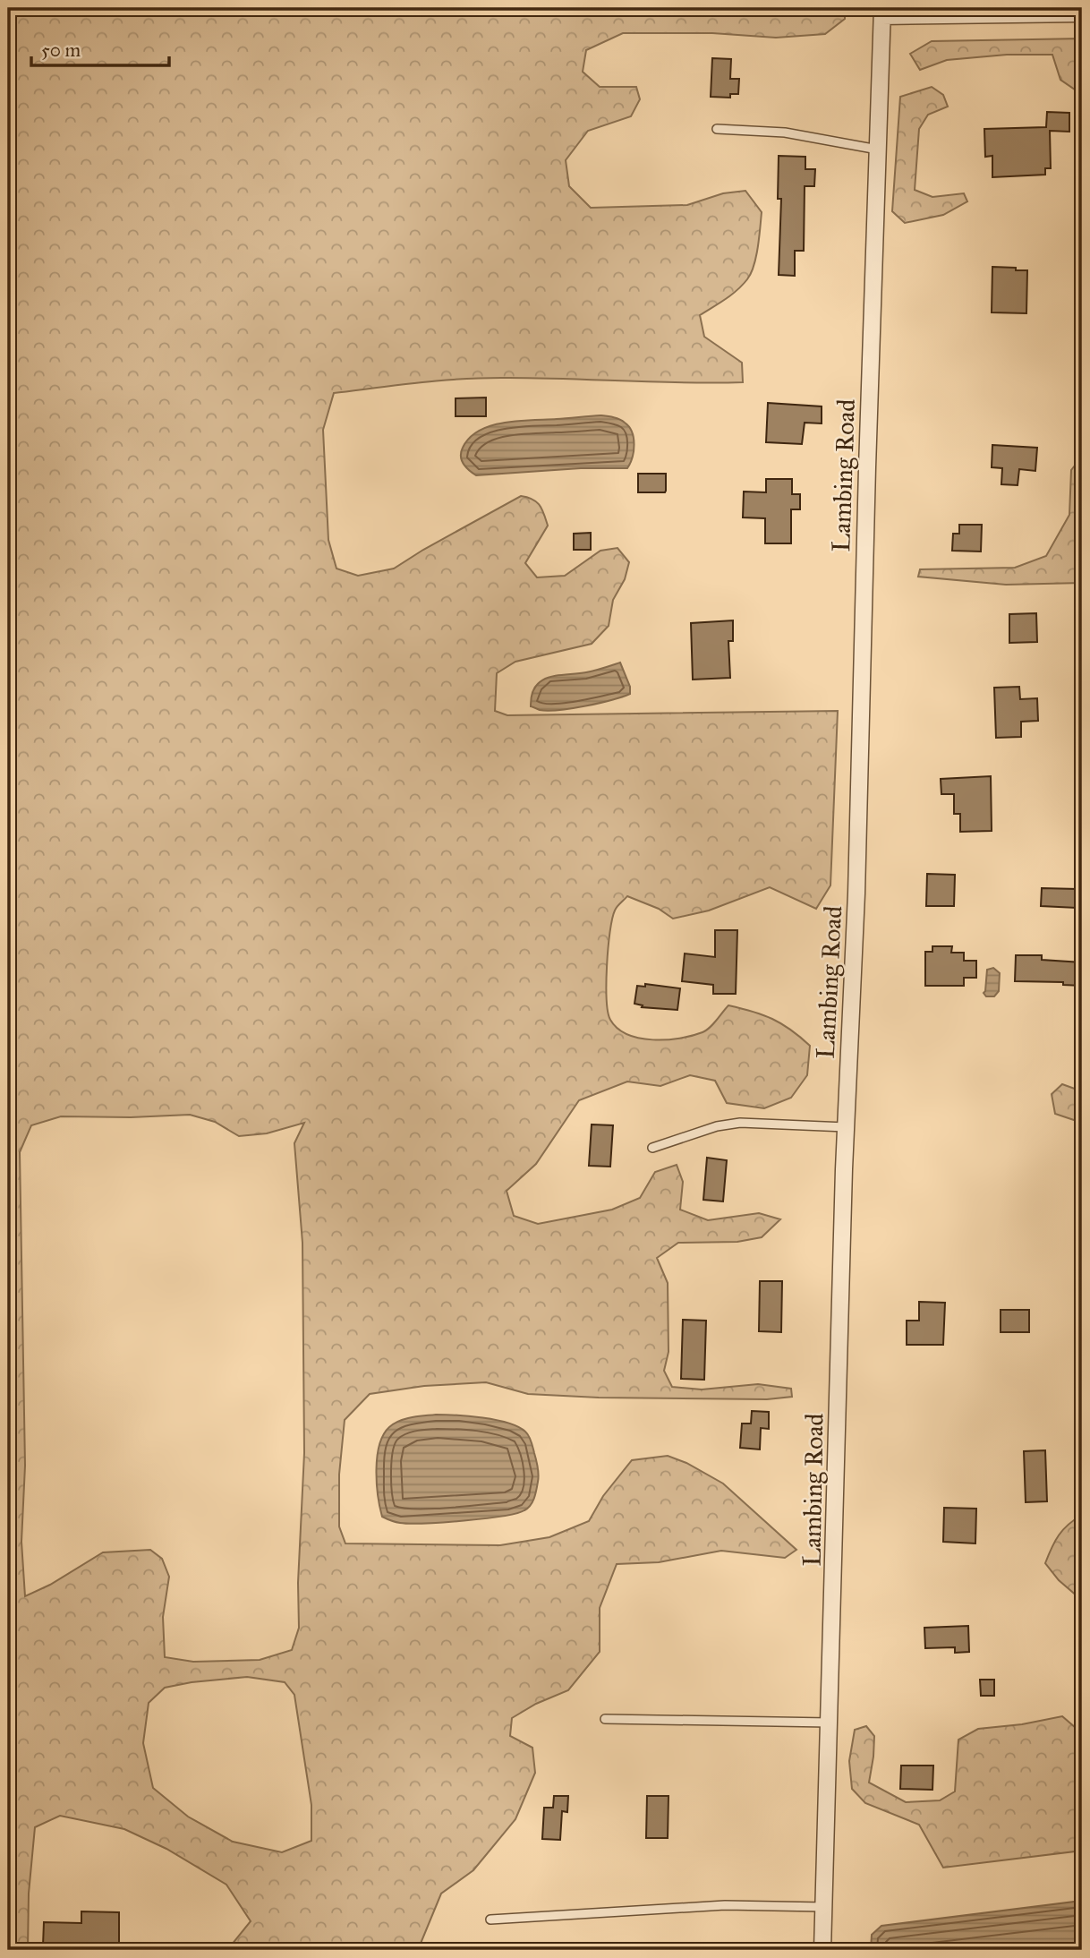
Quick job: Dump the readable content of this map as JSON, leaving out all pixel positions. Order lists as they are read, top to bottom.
{
  "streets": {
    "street": ["Lambing Road"]
  },
  "scale_bar": "50 m"
}
